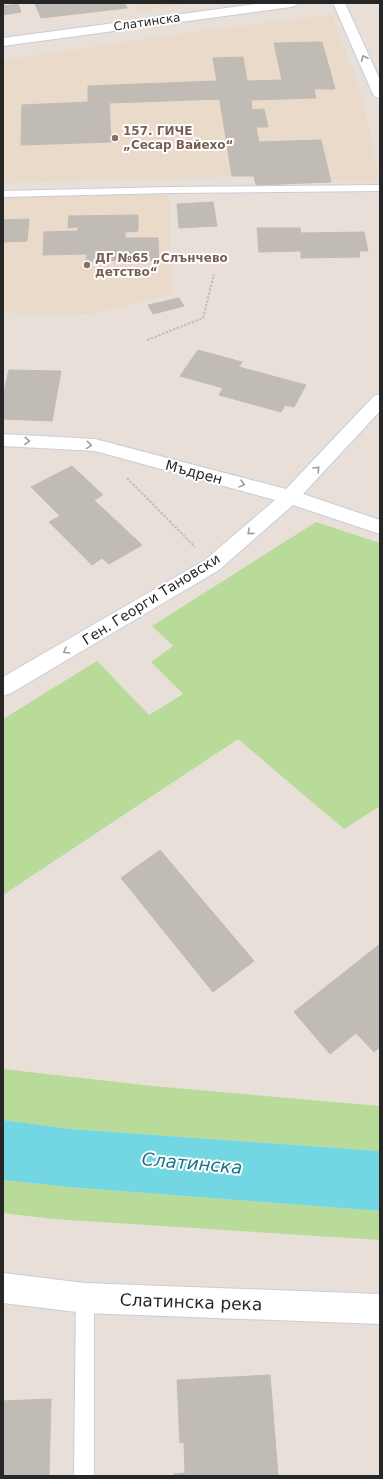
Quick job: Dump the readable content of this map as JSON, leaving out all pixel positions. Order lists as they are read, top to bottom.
{
  "streets": {
    "street": [
      "Слатинска",
      "Мъдрен",
      "Ген. Георги Тановски",
      "Слатинска река"
    ]
  },
  "crossings": [
    ["Мъдрен", "Ген. Георги Тановски"]
  ],
  "one_way": ["Мъдрен"],
  "water": ["Слатинска"],
  "places": ["157. ГИЧЕ „Сесар Вайехо“", "ДГ №65 „Слънчево детство“"]
}
